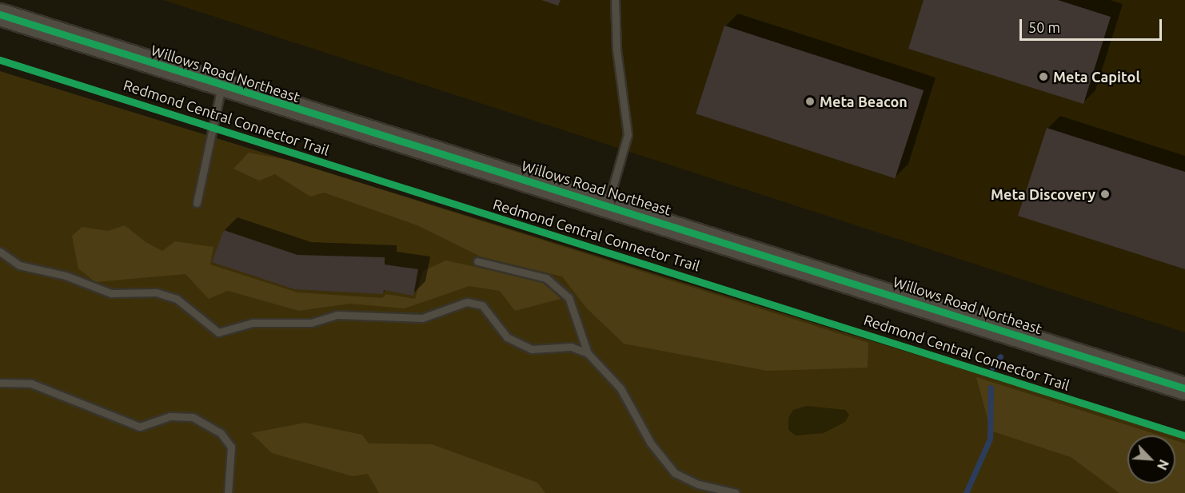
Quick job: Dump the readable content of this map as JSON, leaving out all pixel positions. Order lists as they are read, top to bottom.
{
  "streets": {
    "main road": ["Willows Road Northeast"],
    "cycle path": ["Redmond Central Connector Trail"]
  },
  "places": ["Meta Capitol", "Meta Beacon", "Meta Discovery"],
  "scale_bar": "50 m",
  "north": "bottom right"
}
